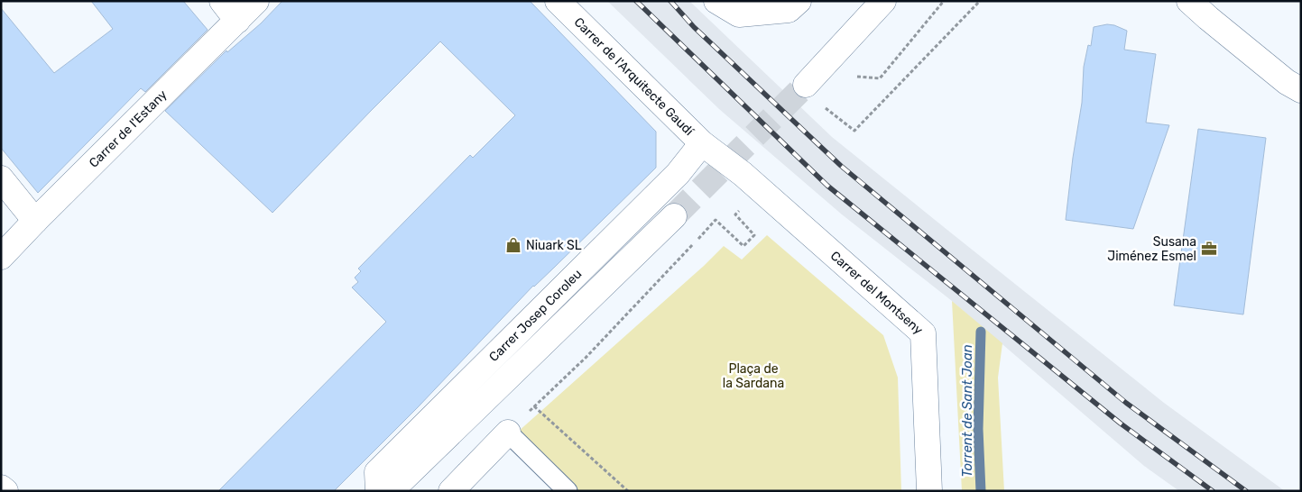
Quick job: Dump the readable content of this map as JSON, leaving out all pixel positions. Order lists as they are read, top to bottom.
{
  "streets": {
    "street": [
      "Carrer de l'Arquitecte Gaudí",
      "Carrer de l'Estany",
      "Carrer del Montseny",
      "Carrer Josep Coroleu"
    ]
  },
  "crossings": [
    ["Carrer de l'Arquitecte Gaudí", "Carrer del Montseny"],
    ["Carrer de l'Arquitecte Gaudí", "Carrer Josep Coroleu"],
    ["Carrer del Montseny", "Carrer Josep Coroleu"]
  ],
  "water": ["Torrent de Sant Joan"],
  "parks": ["Plaça de la Sardana"],
  "places": {
    "shop": ["Niuark SL"],
    "office": ["Susana Jiménez Esmel"]
  }
}
